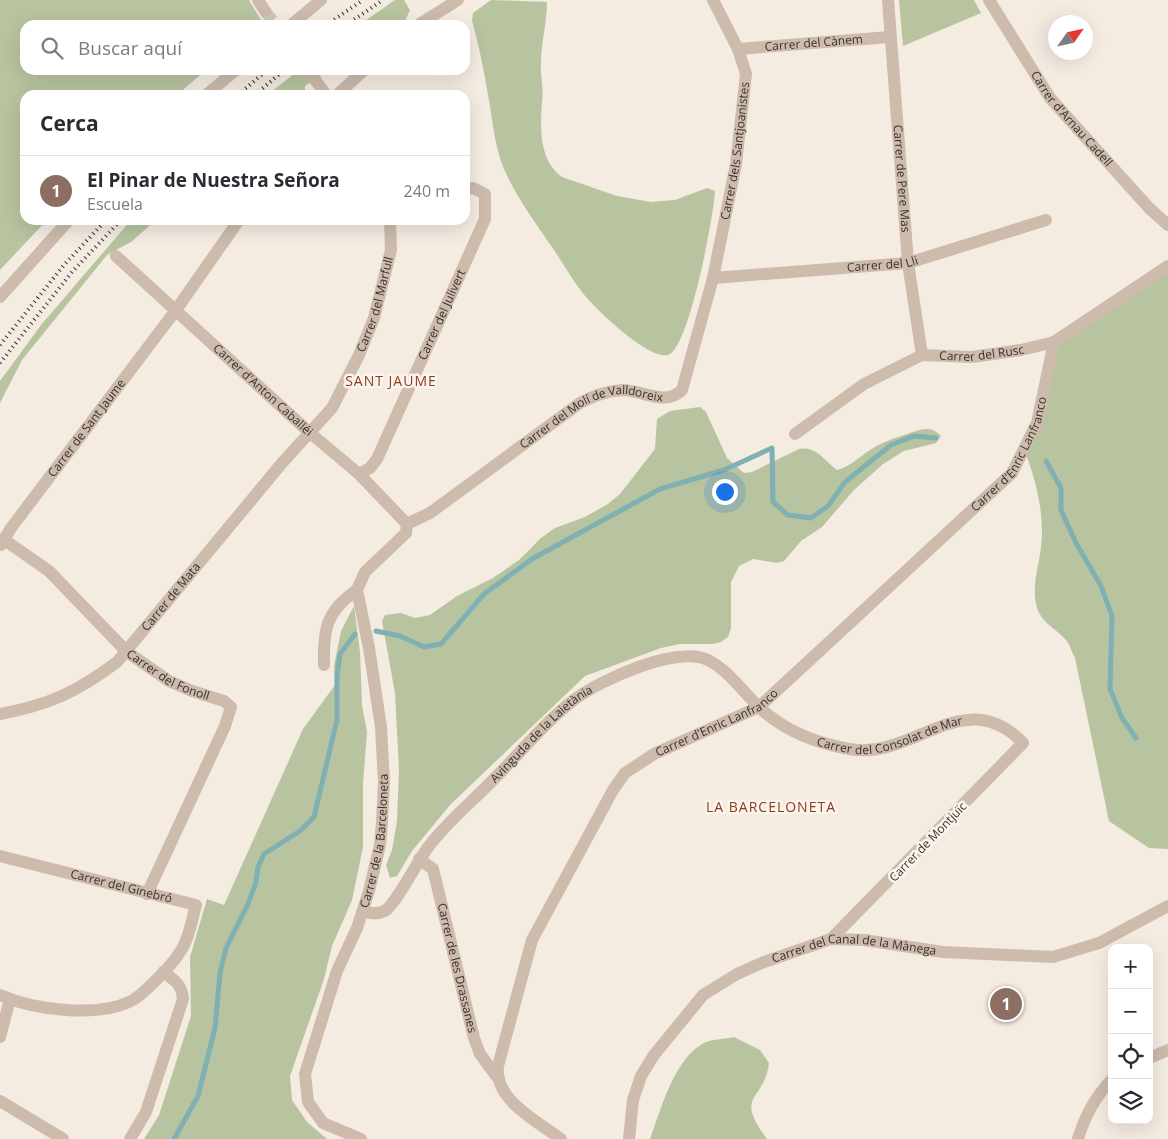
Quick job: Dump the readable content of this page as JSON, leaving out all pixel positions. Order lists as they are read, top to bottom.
{
  "streets": {
    "street": [
      "Carrer del Cànem",
      "Carrer d'Arnau Cadell",
      "Carrer dels Santjoanistes",
      "Carrer de Pere Mas",
      "Carrer del Lli",
      "Carrer del Marfull",
      "Carrer del Julivert",
      "Carrer del Rusc",
      "Carrer d'Anton Caballéi",
      "Carrer del Molí de Valldoreix",
      "Carrer de Sant Jaume",
      "Carrer d'Enric Lanfranco",
      "Carrer de Mata",
      "Carrer del Fonoll",
      "Carrer del Consolat de Mar",
      "Avinguda de la Laietània",
      "Carrer de la Barceloneta",
      "Carrer de Montjuïc",
      "Carrer del Ginebró",
      "Carrer del Canal de la Mànega",
      "Carrer de les Drassanes"
    ]
  },
  "crossings": [
    ["Carrer del Cànem", "Carrer dels Santjoanistes"],
    ["Carrer del Cànem", "Carrer de Pere Mas"],
    ["Carrer dels Santjoanistes", "Carrer del Lli"],
    ["Carrer dels Santjoanistes", "Carrer del Molí de Valldoreix"],
    ["Carrer de Pere Mas", "Carrer del Lli"],
    ["Carrer de Pere Mas", "Carrer del Rusc"],
    ["Carrer del Lli", "Carrer del Molí de Valldoreix"],
    ["Carrer del Marfull", "Carrer d'Anton Caballéi"],
    ["Carrer del Marfull", "Carrer de Mata"],
    ["Carrer del Julivert", "Carrer d'Anton Caballéi"],
    ["Carrer del Rusc", "Carrer d'Enric Lanfranco"],
    ["Carrer d'Anton Caballéi", "Carrer del Molí de Valldoreix"],
    ["Carrer d'Anton Caballéi", "Carrer de Sant Jaume"],
    ["Carrer d'Anton Caballéi", "Carrer de Mata"],
    ["Carrer de Sant Jaume", "Carrer del Fonoll"],
    ["Carrer d'Enric Lanfranco", "Carrer del Consolat de Mar"],
    ["Carrer d'Enric Lanfranco", "Avinguda de la Laietània"],
    ["Carrer d'Enric Lanfranco", "Carrer de les Drassanes"],
    ["Carrer de Mata", "Carrer del Fonoll"],
    ["Carrer del Fonoll", "Carrer del Ginebró"],
    ["Carrer del Consolat de Mar", "Avinguda de la Laietània"],
    ["Carrer del Consolat de Mar", "Carrer de Montjuïc"],
    ["Avinguda de la Laietània", "Carrer de la Barceloneta"],
    ["Avinguda de la Laietània", "Carrer de les Drassanes"],
    ["Carrer de Montjuïc", "Carrer del Canal de la Mànega"]
  ],
  "districts": ["SANT JAUME", "LA BARCELONETA"],
  "north": "top right",
  "page": {
    "search": "Buscar aquí",
    "heading": "Cerca",
    "list": [
      {
        "mark": "1",
        "name": "El Pinar de Nuestra Señora",
        "note": "Escuela",
        "value": "240 m"
      }
    ],
    "map_buttons": ["+", "−"],
    "pins": "1"
  }
}
